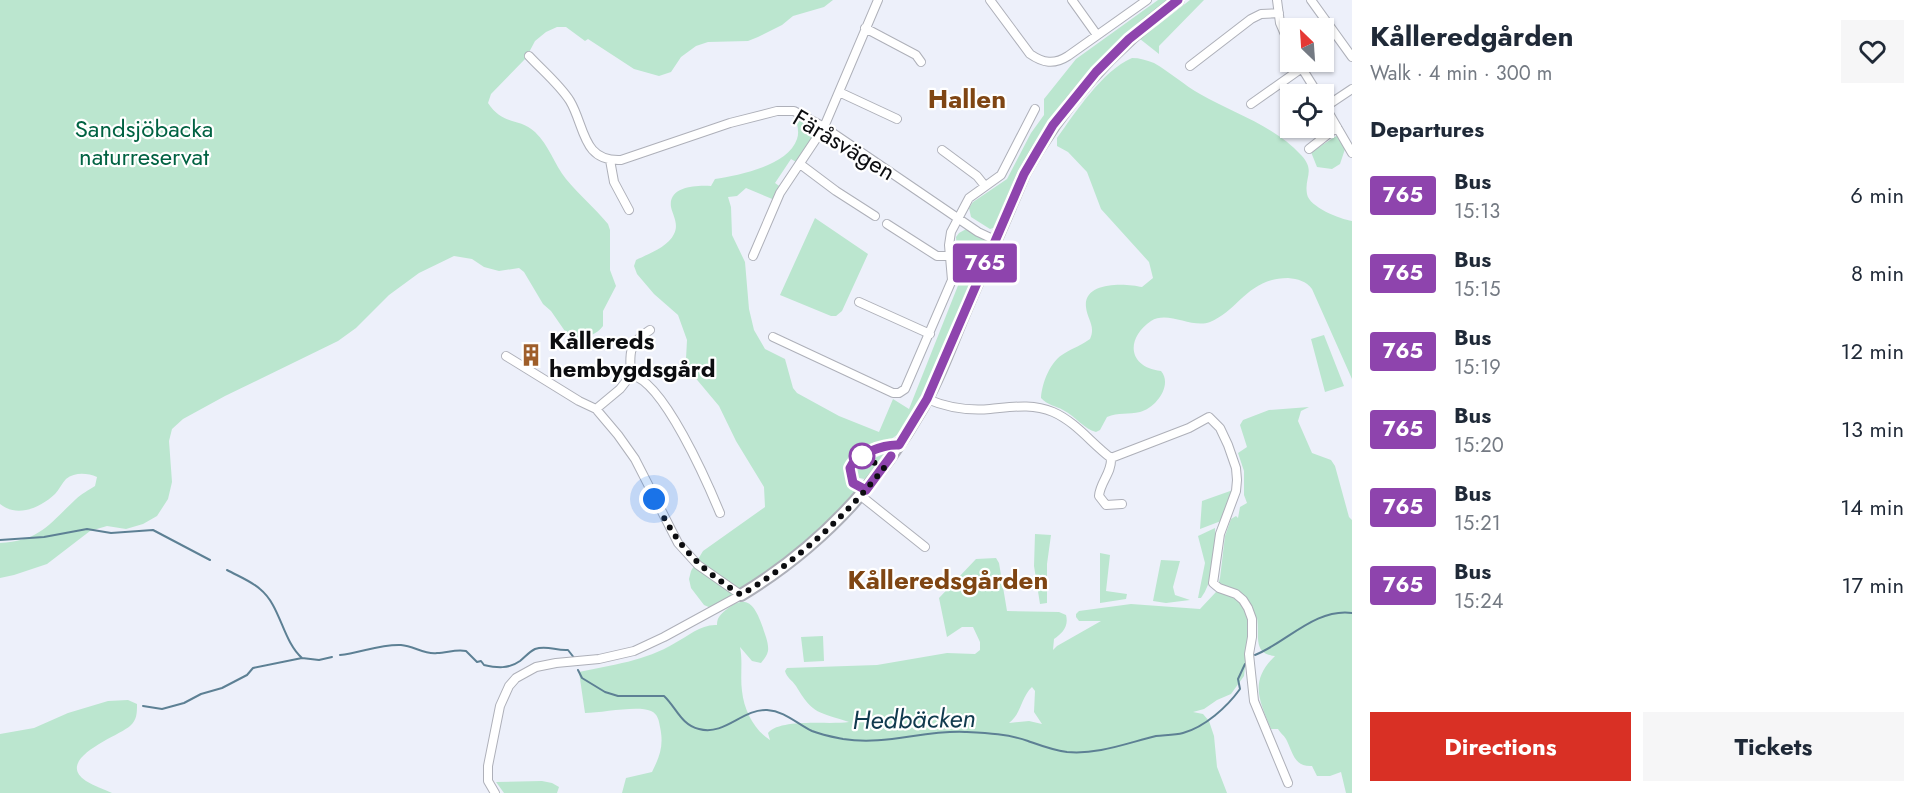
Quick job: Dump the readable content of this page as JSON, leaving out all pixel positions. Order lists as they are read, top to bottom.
{
  "streets": {
    "street": ["Färåsvägen"]
  },
  "districts": ["Hallen", "Kålleredsgården"],
  "water": ["Hedbäcken"],
  "parks": ["Sandsjöbacka naturreservat"],
  "places": {
    "building": ["Kållereds hembygdsgård"]
  },
  "lines": ["bus line 765"],
  "north": "top left",
  "page": {
    "on_map": "765",
    "heading": [
      ["Kålleredgården", "Walk · 4 min · 300 m"],
      "Departures"
    ],
    "list": [
      {
        "mark": "765",
        "name": "Bus",
        "note": "15:13",
        "value": "6 min"
      },
      {
        "mark": "765",
        "name": "Bus",
        "note": "15:15",
        "value": "8 min"
      },
      {
        "mark": "765",
        "name": "Bus",
        "note": "15:19",
        "value": "12 min"
      },
      {
        "mark": "765",
        "name": "Bus",
        "note": "15:20",
        "value": "13 min"
      },
      {
        "mark": "765",
        "name": "Bus",
        "note": "15:21",
        "value": "14 min"
      },
      {
        "mark": "765",
        "name": "Bus",
        "note": "15:24",
        "value": "17 min"
      }
    ],
    "buttons": ["Directions", "Tickets"]
  }
}
